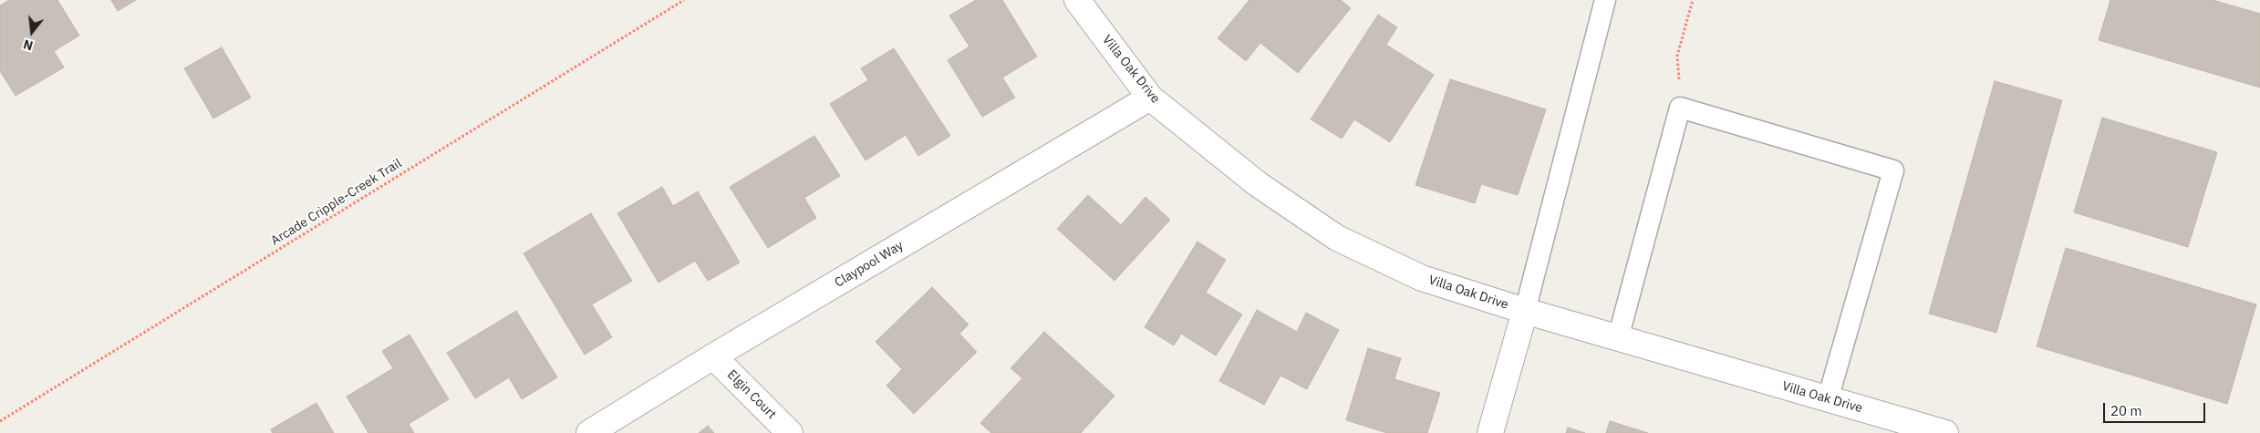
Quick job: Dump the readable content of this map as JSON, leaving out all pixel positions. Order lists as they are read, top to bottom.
{
  "streets": {
    "street": ["Villa Oak Drive", "Claypool Way", "Elgin Court"],
    "path": ["Arcade Cripple-Creek Trail"]
  },
  "crossings": [
    ["Villa Oak Drive", "Claypool Way"],
    ["Claypool Way", "Elgin Court"]
  ],
  "scale_bar": "20 m",
  "north": "bottom"
}
